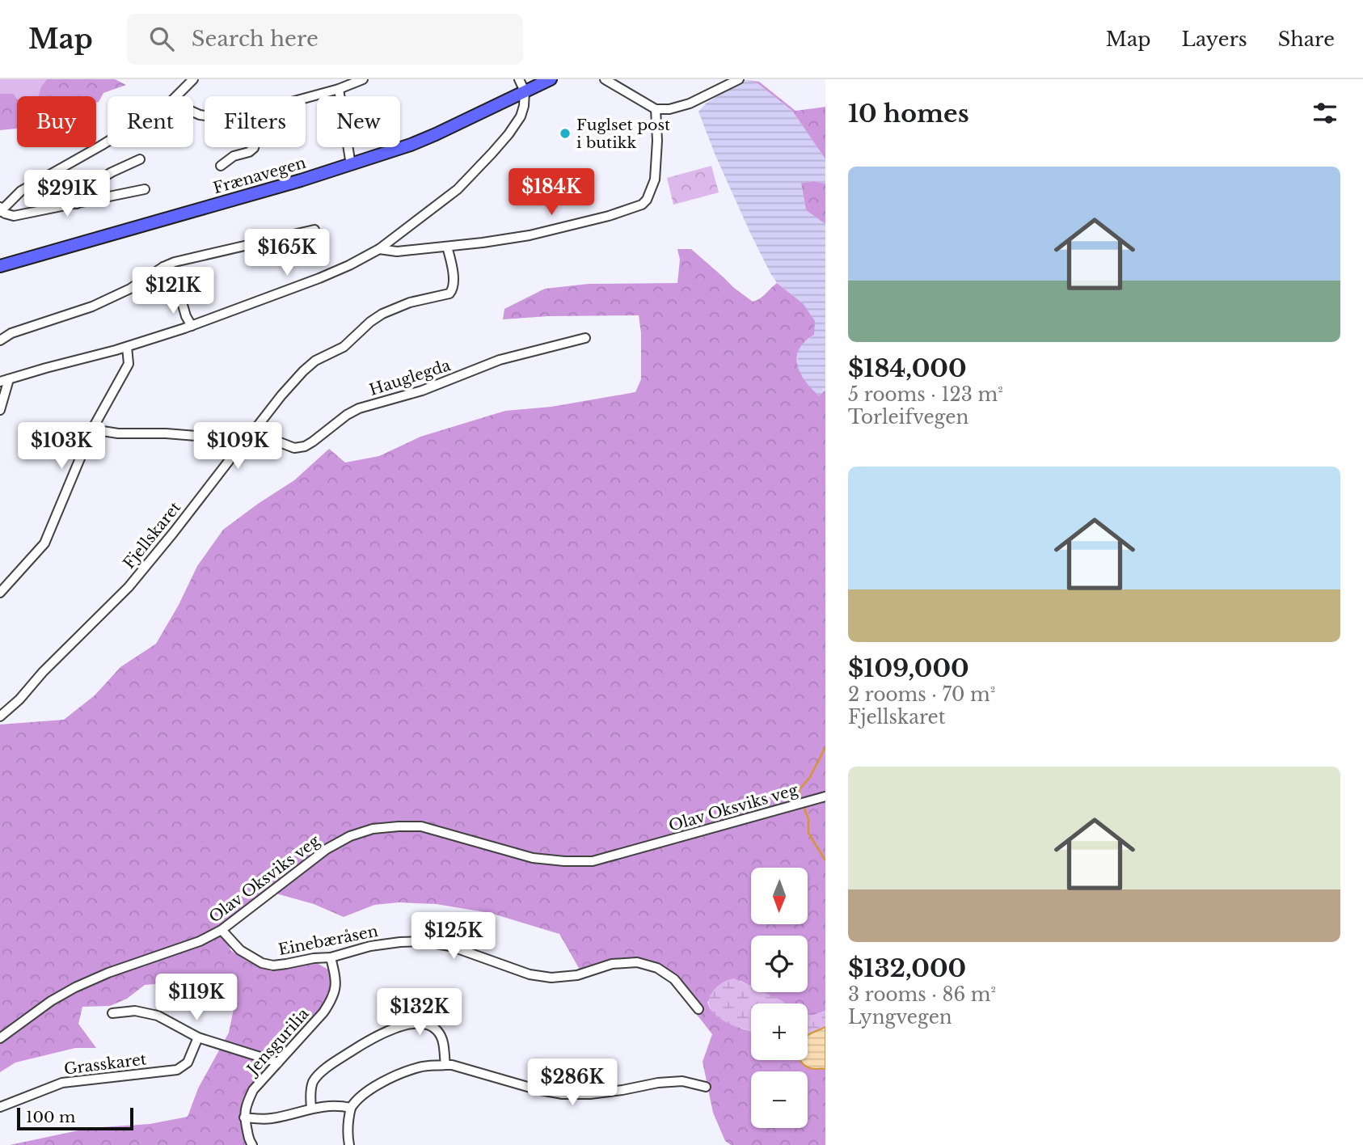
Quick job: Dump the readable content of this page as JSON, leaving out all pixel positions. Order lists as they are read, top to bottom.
{
  "streets": {
    "main road": ["Frænavegen"],
    "street": [
      "Hauglegda",
      "Fjellskaret",
      "Olav Oksviks veg",
      "Einebæråsen",
      "Jensgurilia",
      "Grasskaret"
    ]
  },
  "crossings": [
    ["Hauglegda", "Fjellskaret"],
    ["Olav Oksviks veg", "Einebæråsen"],
    ["Einebæråsen", "Jensgurilia"]
  ],
  "places": ["Fuglset post i butikk"],
  "scale_bar": "100 m",
  "north": "bottom",
  "page": {
    "header": "Map",
    "search": "Search here",
    "nav": ["Map", "Layers", "Share"],
    "heading": "10 homes",
    "chip": [
      "Buy",
      "Rent",
      "Filters",
      "New"
    ],
    "list": [
      {
        "name": "$184,000",
        "note": "5 rooms · 123 m² · Torleifvegen"
      },
      {
        "name": "$109,000",
        "note": "2 rooms · 70 m² · Fjellskaret"
      },
      {
        "name": "$132,000",
        "note": "3 rooms · 86 m² · Lyngvegen"
      }
    ],
    "price": [
      "$184K",
      "$291K",
      "$165K",
      "$121K",
      "$103K",
      "$109K",
      "$125K",
      "$119K",
      "$132K",
      "$286K"
    ],
    "map_buttons": ["+", "−"],
    "scale": "100 m"
  }
}
